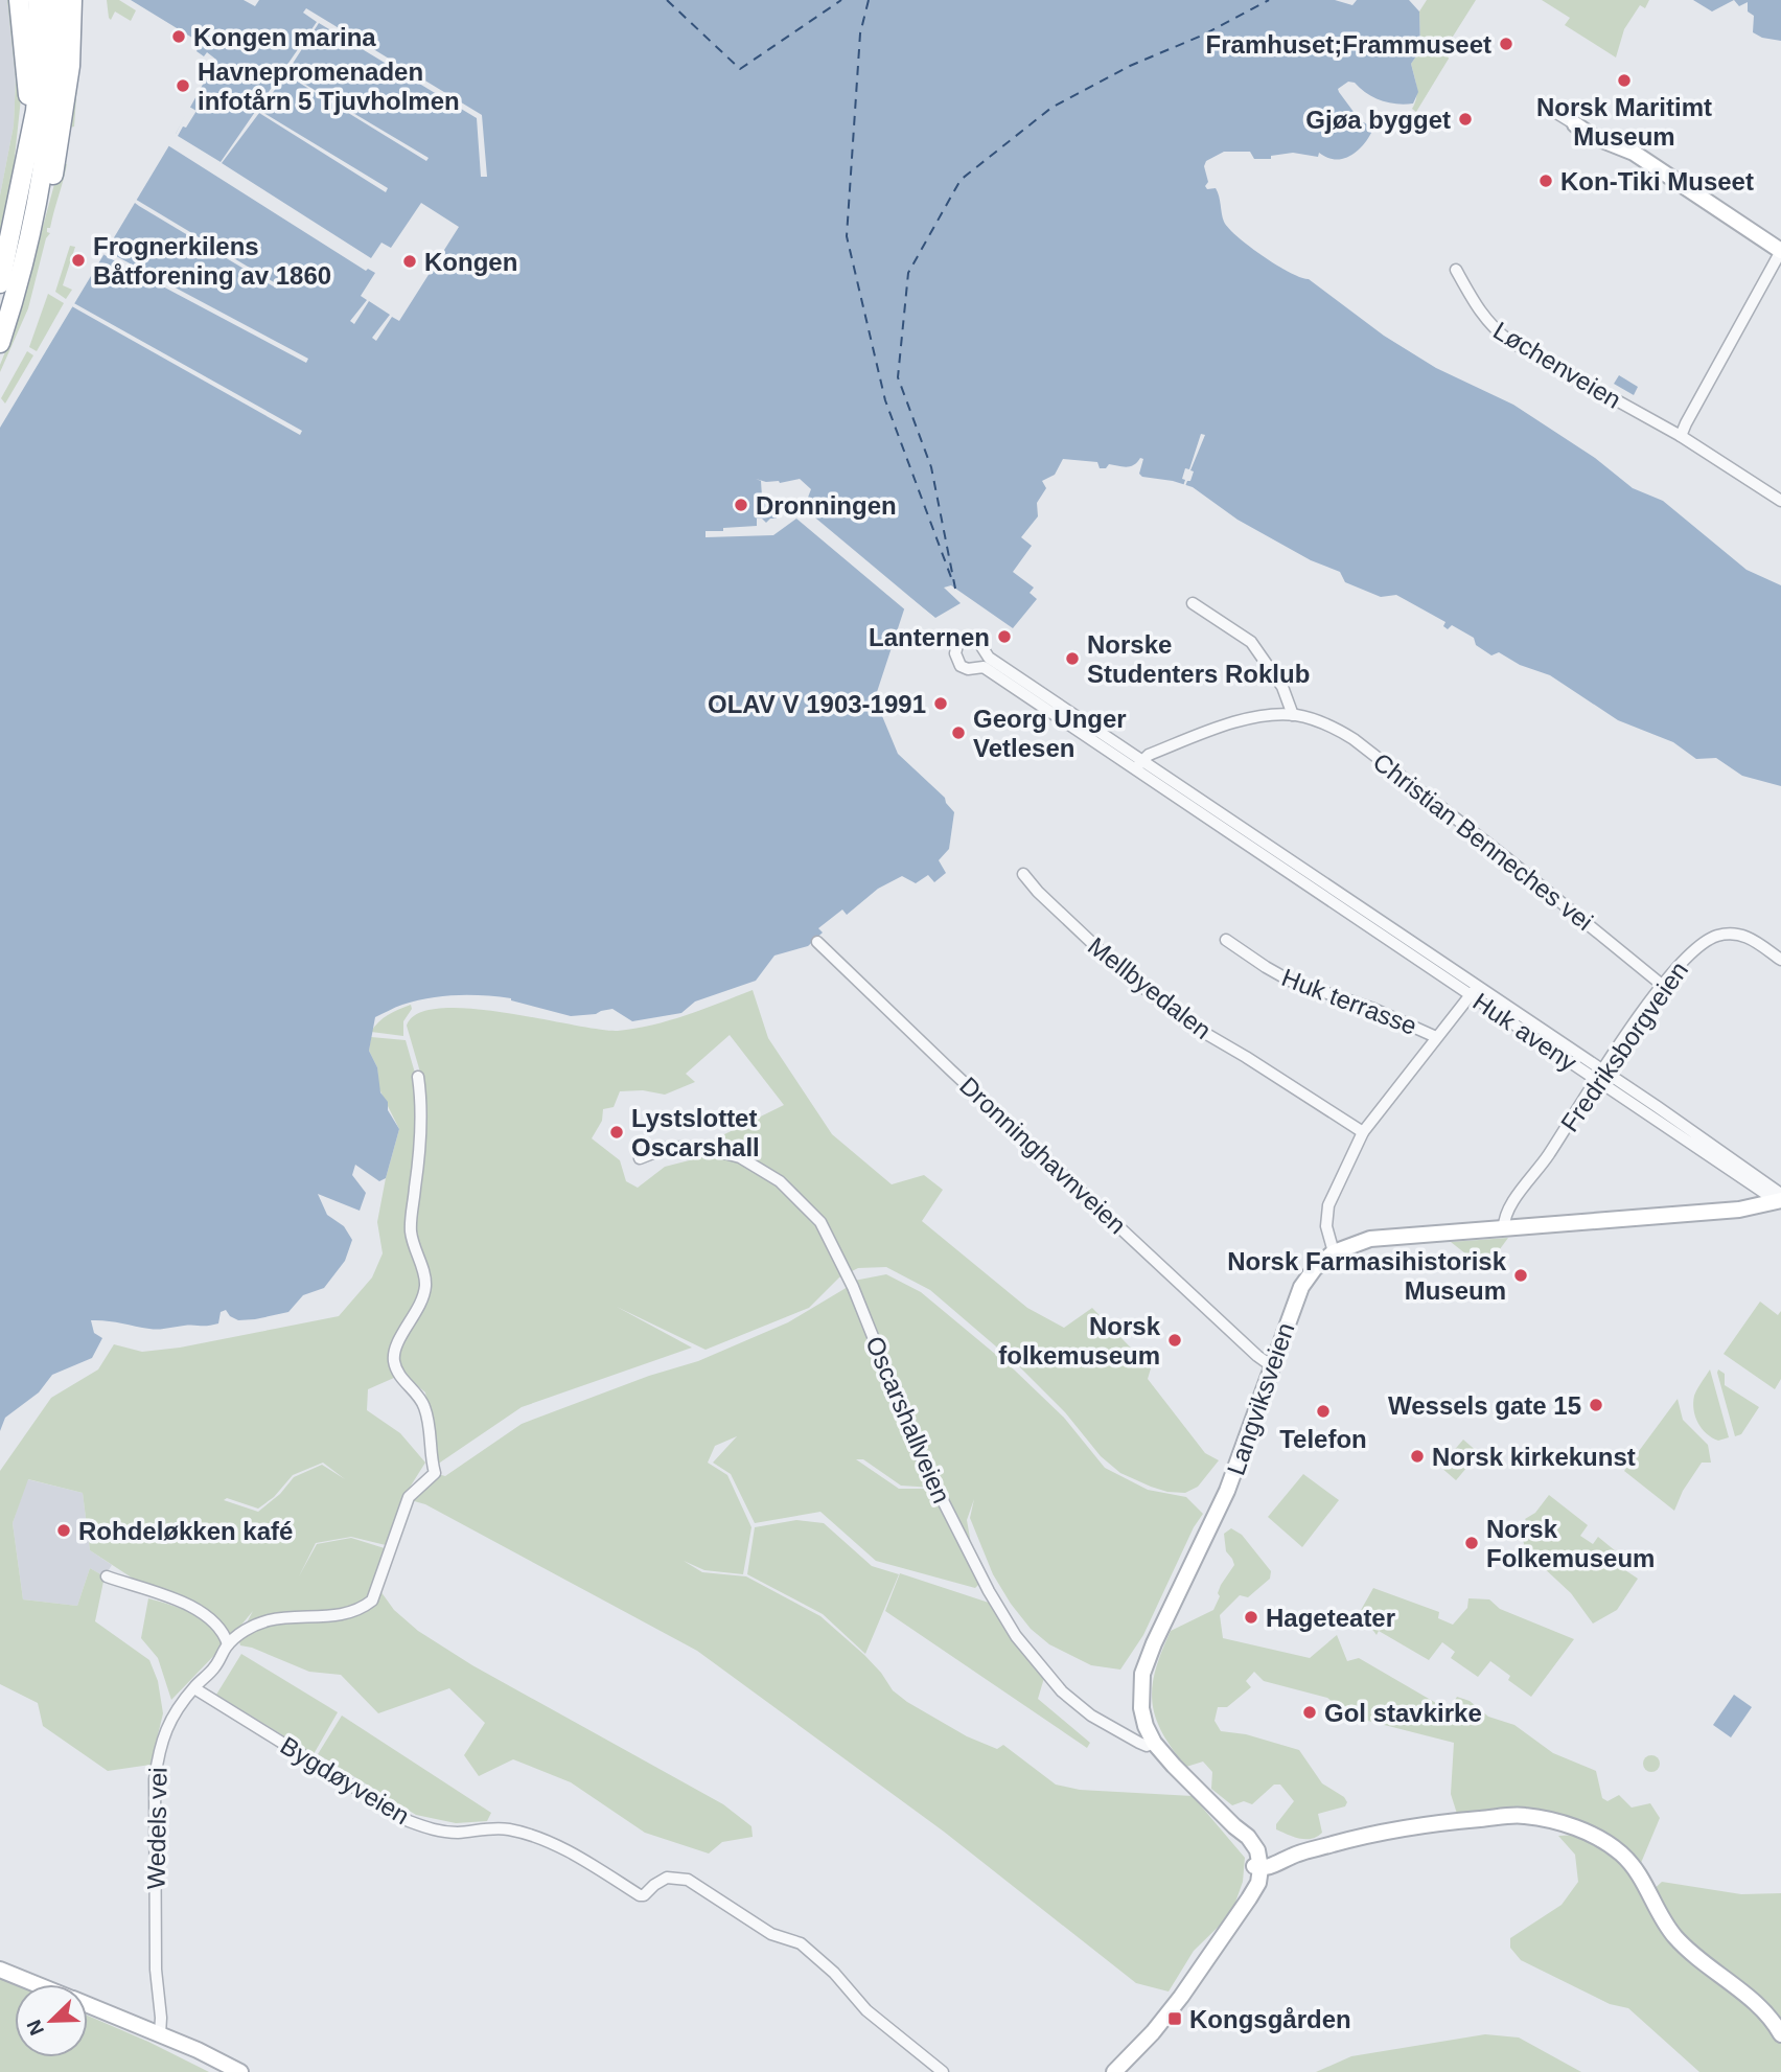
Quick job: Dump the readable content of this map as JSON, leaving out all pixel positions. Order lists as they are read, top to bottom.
{
  "streets": {
    "street": [
      "Løchenveien",
      "Christian Benneches vei",
      "Mellbyedalen",
      "Huk terrasse",
      "Huk aveny",
      "Fredriksborgveien",
      "Dronninghavnveien",
      "Langviksveien",
      "Oscarshallveien",
      "Bygdøyveien",
      "Wedels vei"
    ]
  },
  "crossings": [
    ["Christian Benneches vei", "Huk aveny"],
    ["Christian Benneches vei", "Fredriksborgveien"],
    ["Huk aveny", "Fredriksborgveien"],
    ["Huk aveny", "Langviksveien"],
    ["Fredriksborgveien", "Langviksveien"],
    ["Dronninghavnveien", "Langviksveien"],
    ["Langviksveien", "Oscarshallveien"],
    ["Bygdøyveien", "Wedels vei"]
  ],
  "places": {
    "other": [
      "Kongen marina",
      "Framhuset;Frammuseet",
      "Norsk Maritimt Museum",
      "Havnepromenaden infotårn 5 Tjuvholmen",
      "Gjøa bygget",
      "Kon-Tiki Museet",
      "Frognerkilens Båtforening av 1860",
      "Kongen",
      "Dronningen",
      "Lanternen",
      "Norske Studenters Roklub",
      "OLAV V 1903-1991",
      "Georg Unger Vetlesen",
      "Lystslottet Oscarshall",
      "Norsk Farmasihistorisk Museum",
      "Norsk folkemuseum",
      "Wessels gate 15",
      "Telefon",
      "Norsk kirkekunst",
      "Rohdeløkken kafé",
      "Norsk Folkemuseum",
      "Hageteater",
      "Gol stavkirke"
    ],
    "transit": ["Kongsgården"]
  },
  "north": "bottom left"
}
